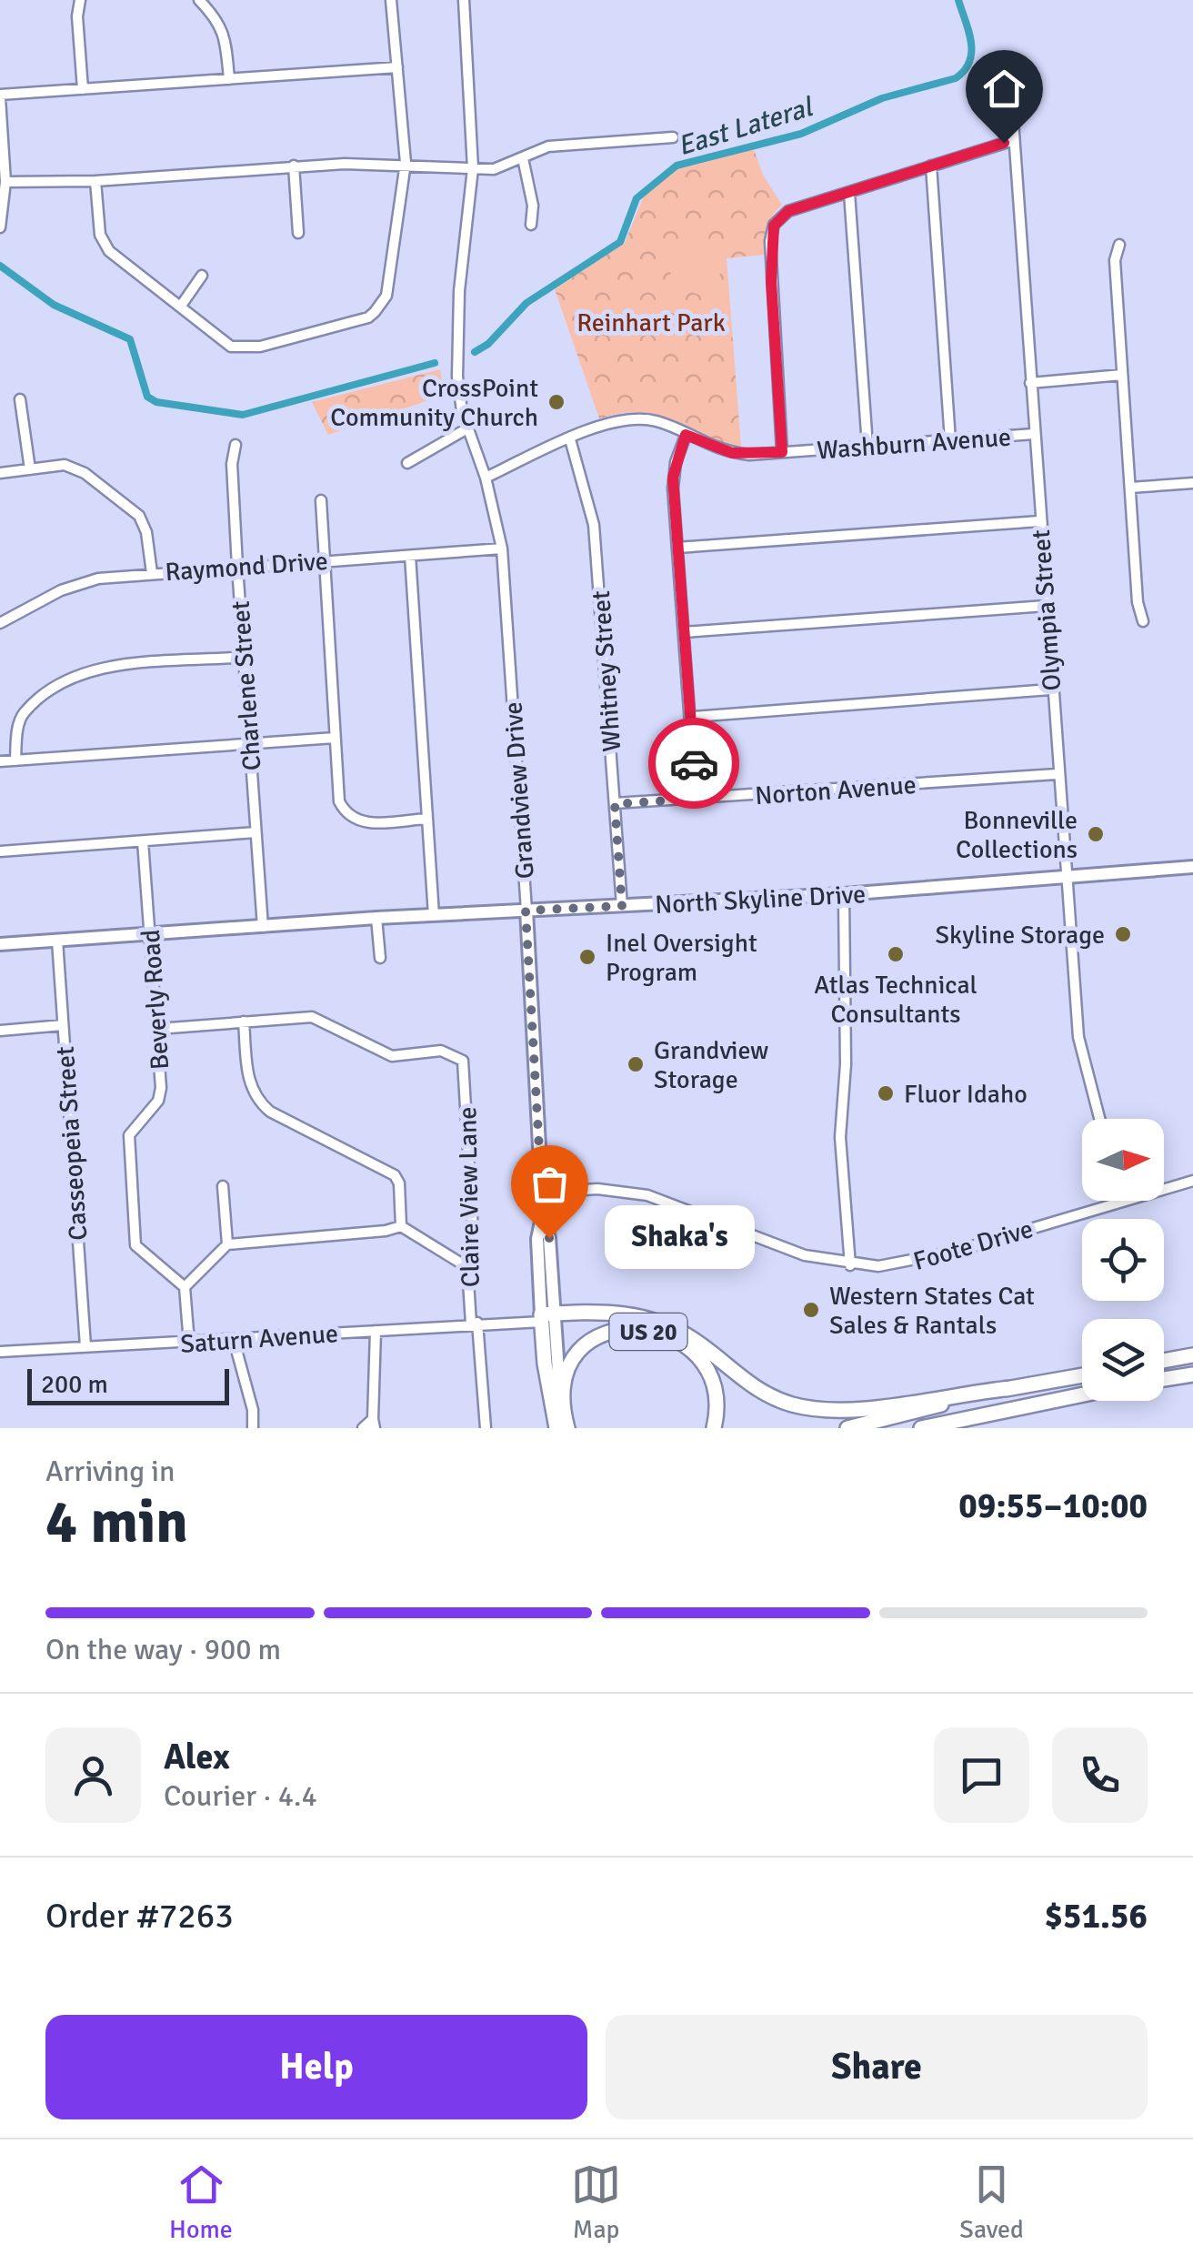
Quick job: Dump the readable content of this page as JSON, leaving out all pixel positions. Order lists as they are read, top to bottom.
{
  "streets": {
    "highway": ["Grandview Drive", "US 20"],
    "main road": ["North Skyline Drive"],
    "street": [
      "Washburn Avenue",
      "Raymond Drive",
      "Olympia Street",
      "Whitney Street",
      "Charlene Street",
      "Norton Avenue",
      "Beverly Road",
      "Casseopeia Street",
      "Claire View Lane",
      "Foote Drive",
      "Saturn Avenue"
    ]
  },
  "crossings": [
    ["Washburn Avenue", "Olympia Street"],
    ["Washburn Avenue", "Whitney Street"],
    ["Washburn Avenue", "Grandview Drive"],
    ["Raymond Drive", "Charlene Street"],
    ["Raymond Drive", "Grandview Drive"],
    ["Olympia Street", "Norton Avenue"],
    ["Olympia Street", "North Skyline Drive"],
    ["Whitney Street", "Norton Avenue"],
    ["Whitney Street", "North Skyline Drive"],
    ["Charlene Street", "North Skyline Drive"],
    ["Grandview Drive", "North Skyline Drive"],
    ["Grandview Drive", "Foote Drive"],
    ["Grandview Drive", "US 20"],
    ["Grandview Drive", "Saturn Avenue"],
    ["North Skyline Drive", "Beverly Road"],
    ["North Skyline Drive", "Casseopeia Street"],
    ["Beverly Road", "Claire View Lane"],
    ["Casseopeia Street", "Saturn Avenue"],
    ["Claire View Lane", "Saturn Avenue"]
  ],
  "water": ["East Lateral"],
  "parks": ["Reinhart Park"],
  "places": [
    "CrossPoint Community Church",
    "Bonneville Collections",
    "Skyline Storage",
    "Atlas Technical Consultants",
    "Inel Oversight Program",
    "Grandview Storage",
    "Fluor Idaho",
    "Shaka's",
    "Western States Cat Sales & Rantals"
  ],
  "scale_bar": "200 m",
  "north": "right",
  "page": {
    "bubble": "Shaka's",
    "scale": "200 m",
    "heading": ["4 min", "Arriving in", "09:55–10:00"],
    "panel": [
      "Alex",
      "Courier · 4.4",
      "Order #7263",
      "$51.56"
    ],
    "bar": "On the way · 900 m",
    "buttons": ["Help", "Share"],
    "tabs": ["Home", "Map", "Saved"]
  }
}
